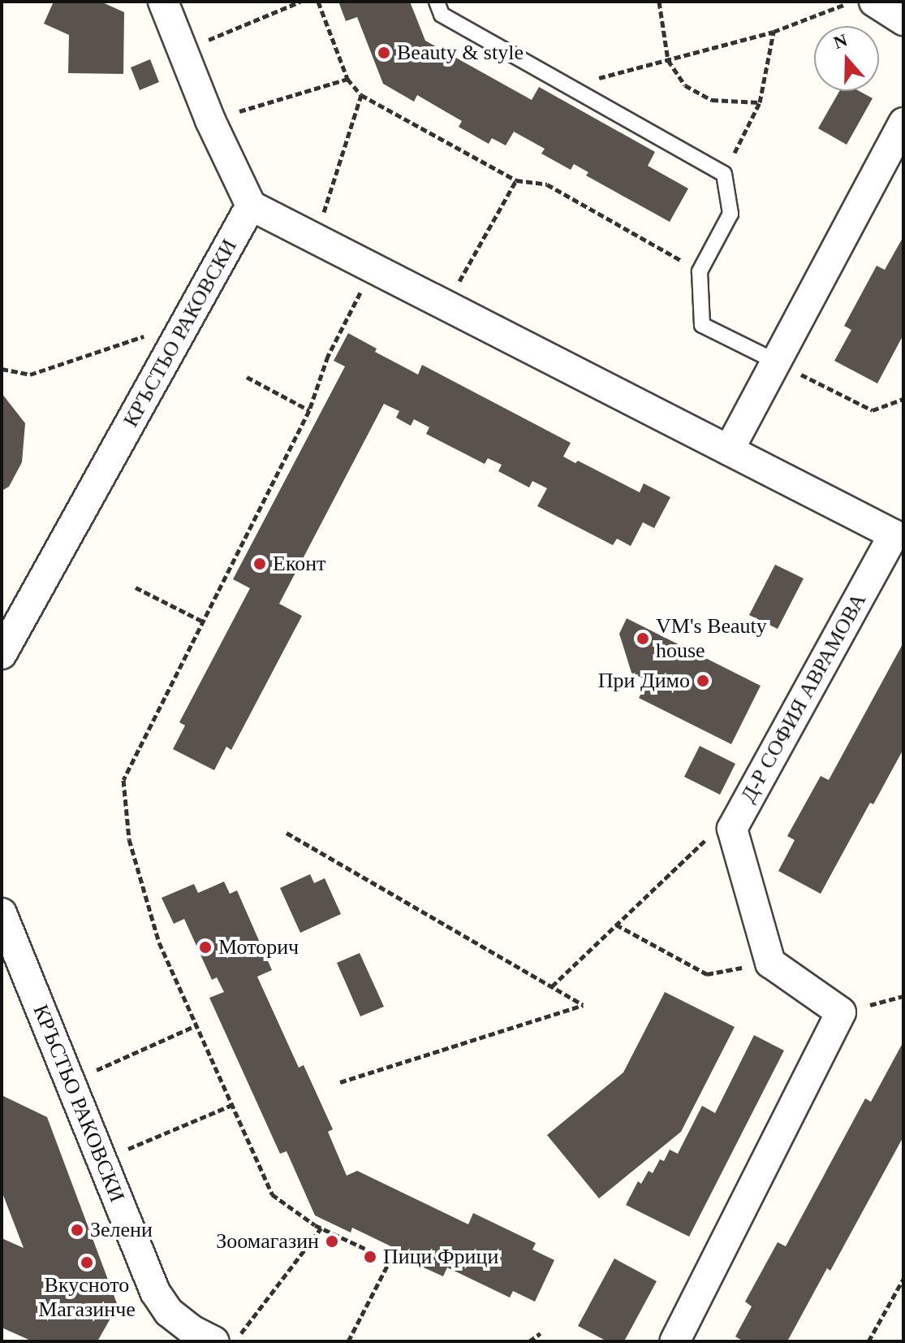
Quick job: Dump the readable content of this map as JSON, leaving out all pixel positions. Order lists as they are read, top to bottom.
{
  "streets": {
    "street": ["КРЪСТЬО РАКОВСКИ", "Д-Р СОФИЯ АВРАМОВА"]
  },
  "places": [
    "Beauty & style",
    "Еконт",
    "VM's Beauty house",
    "При Димо",
    "Моторич",
    "Зелени",
    "Зоомагазин",
    "Пици Фрици",
    "Вкусното Магазинче"
  ],
  "north": "top"
}
